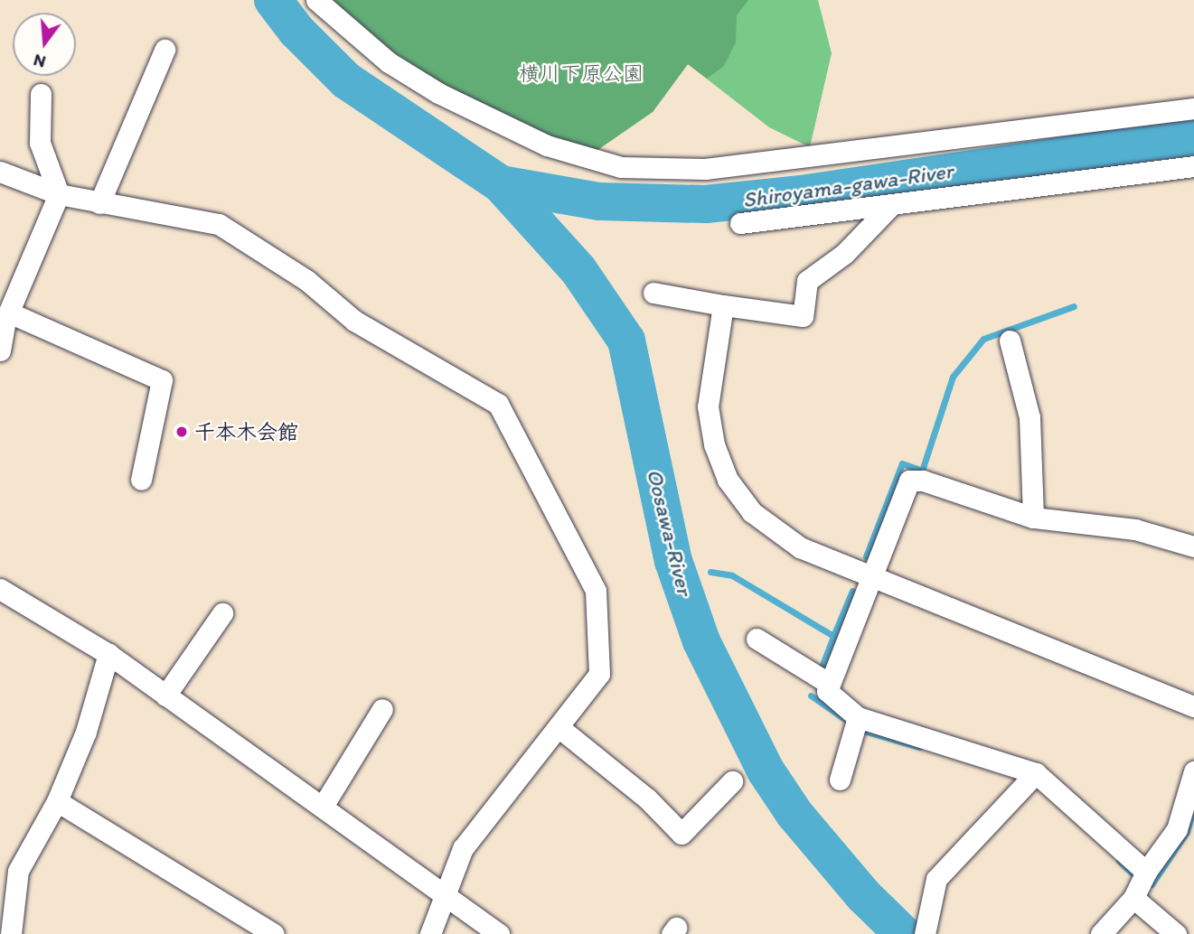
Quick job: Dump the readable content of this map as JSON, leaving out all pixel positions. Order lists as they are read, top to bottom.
{
  "water": ["Shiroyama-gawa-River", "Oosawa-River"],
  "parks": ["横川下原公園"],
  "places": ["千本木会館"],
  "north": "bottom"
}
